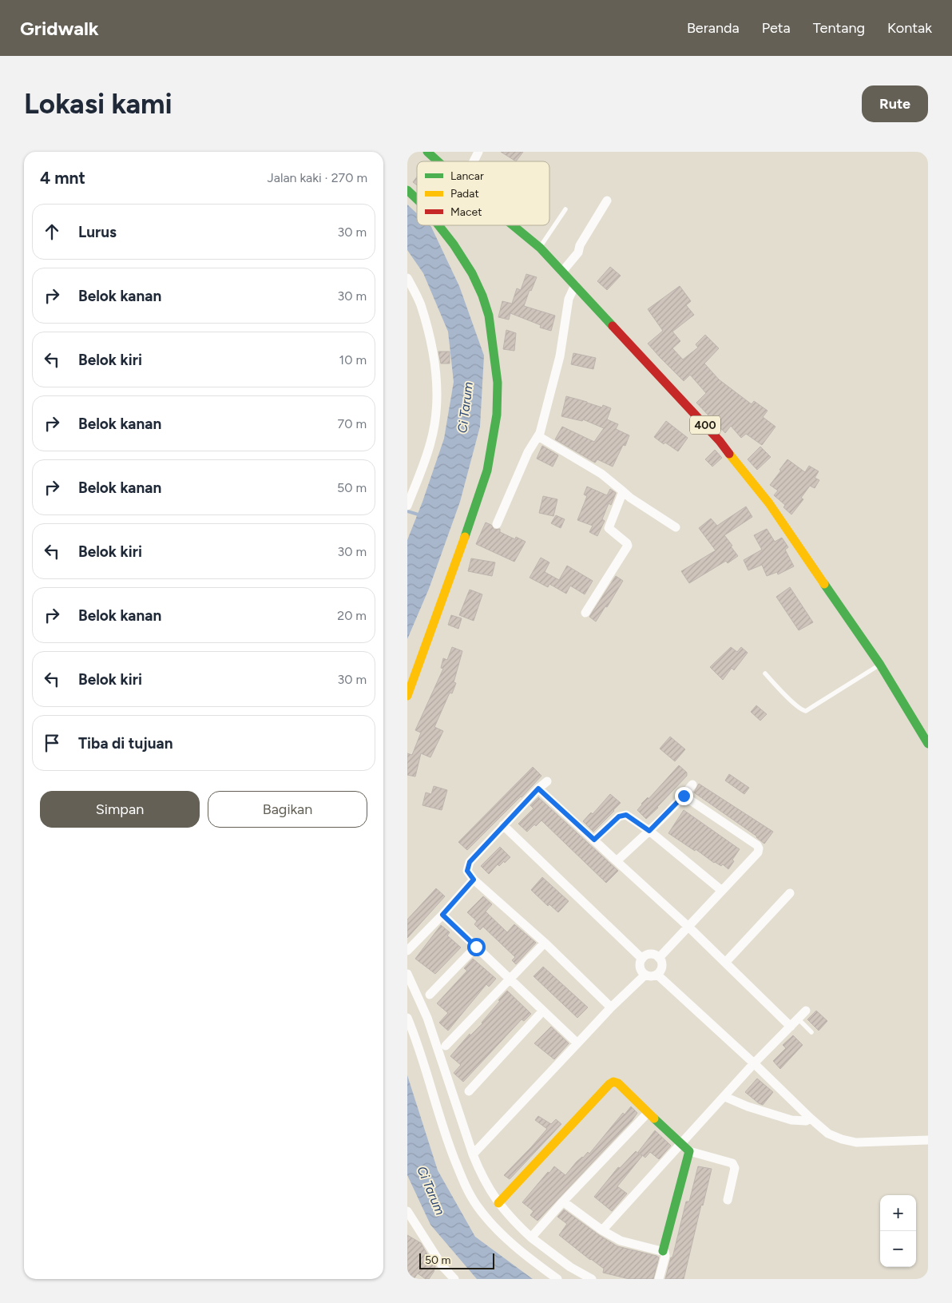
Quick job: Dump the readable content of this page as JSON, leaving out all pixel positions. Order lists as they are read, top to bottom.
{
  "streets": {
    "street": ["400"]
  },
  "water": ["Ci Tarum"],
  "legend": ["Lancar", "Padat", "Macet"],
  "scale_bar": "50 m",
  "page": {
    "header": "Gridwalk",
    "nav": [
      "Beranda",
      "Peta",
      "Tentang",
      "Kontak"
    ],
    "buttons": [
      "Rute",
      ["Simpan", "Bagikan"]
    ],
    "title": "Lokasi kami",
    "heading": ["4 mnt", "Jalan kaki · 270 m"],
    "list": [
      ["Lurus", "30 m"],
      ["Belok kanan", "30 m"],
      ["Belok kiri", "10 m"],
      ["Belok kanan", "70 m"],
      ["Belok kanan", "50 m"],
      ["Belok kiri", "30 m"],
      ["Belok kanan", "20 m"],
      ["Belok kiri", "30 m"],
      "Tiba di tujuan"
    ],
    "map_buttons": ["+", "−"],
    "scale": "50 m"
  }
}
